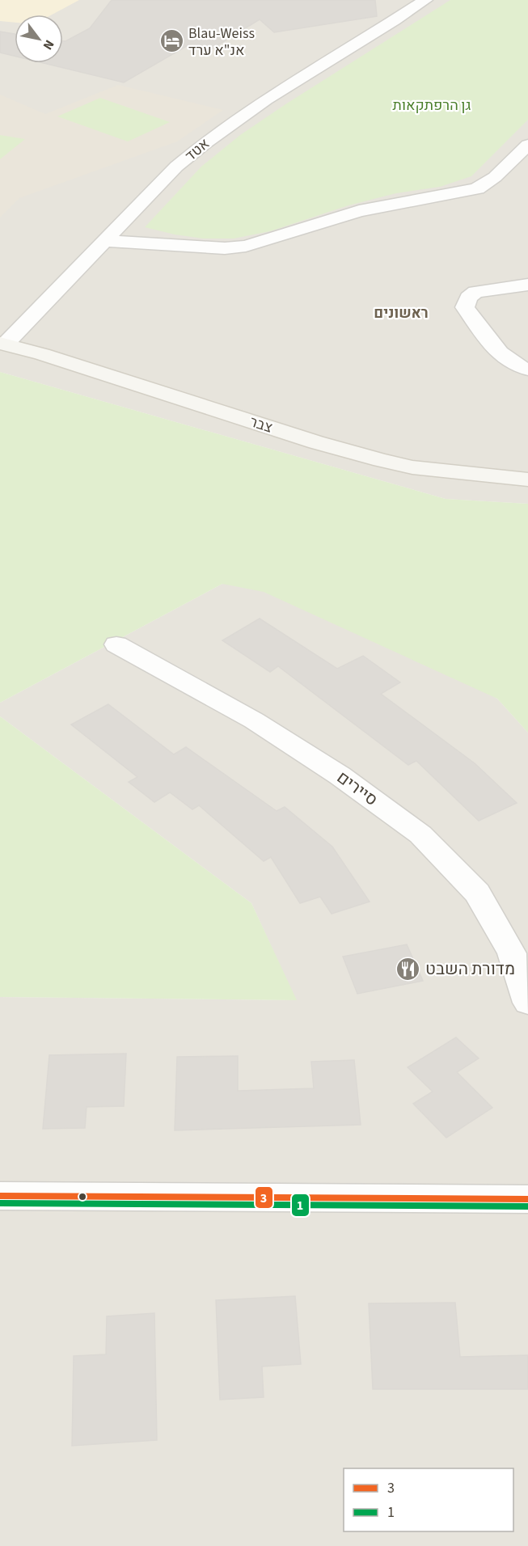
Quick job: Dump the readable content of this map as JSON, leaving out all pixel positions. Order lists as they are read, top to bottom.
{
  "streets": {
    "street": ["אטד", "צבר", "סיירים"]
  },
  "crossings": [
    ["אטד", "צבר"]
  ],
  "districts": ["ראשונים"],
  "parks": ["גן הרפתקאות"],
  "places": {
    "hotel": ["Blau-Weiss אנ\"א ערד"],
    "restaurant": ["מדורת השבט"]
  },
  "lines": ["transit line 3", "transit line 1"],
  "legend": ["3", "1"],
  "north": "bottom right"
}
